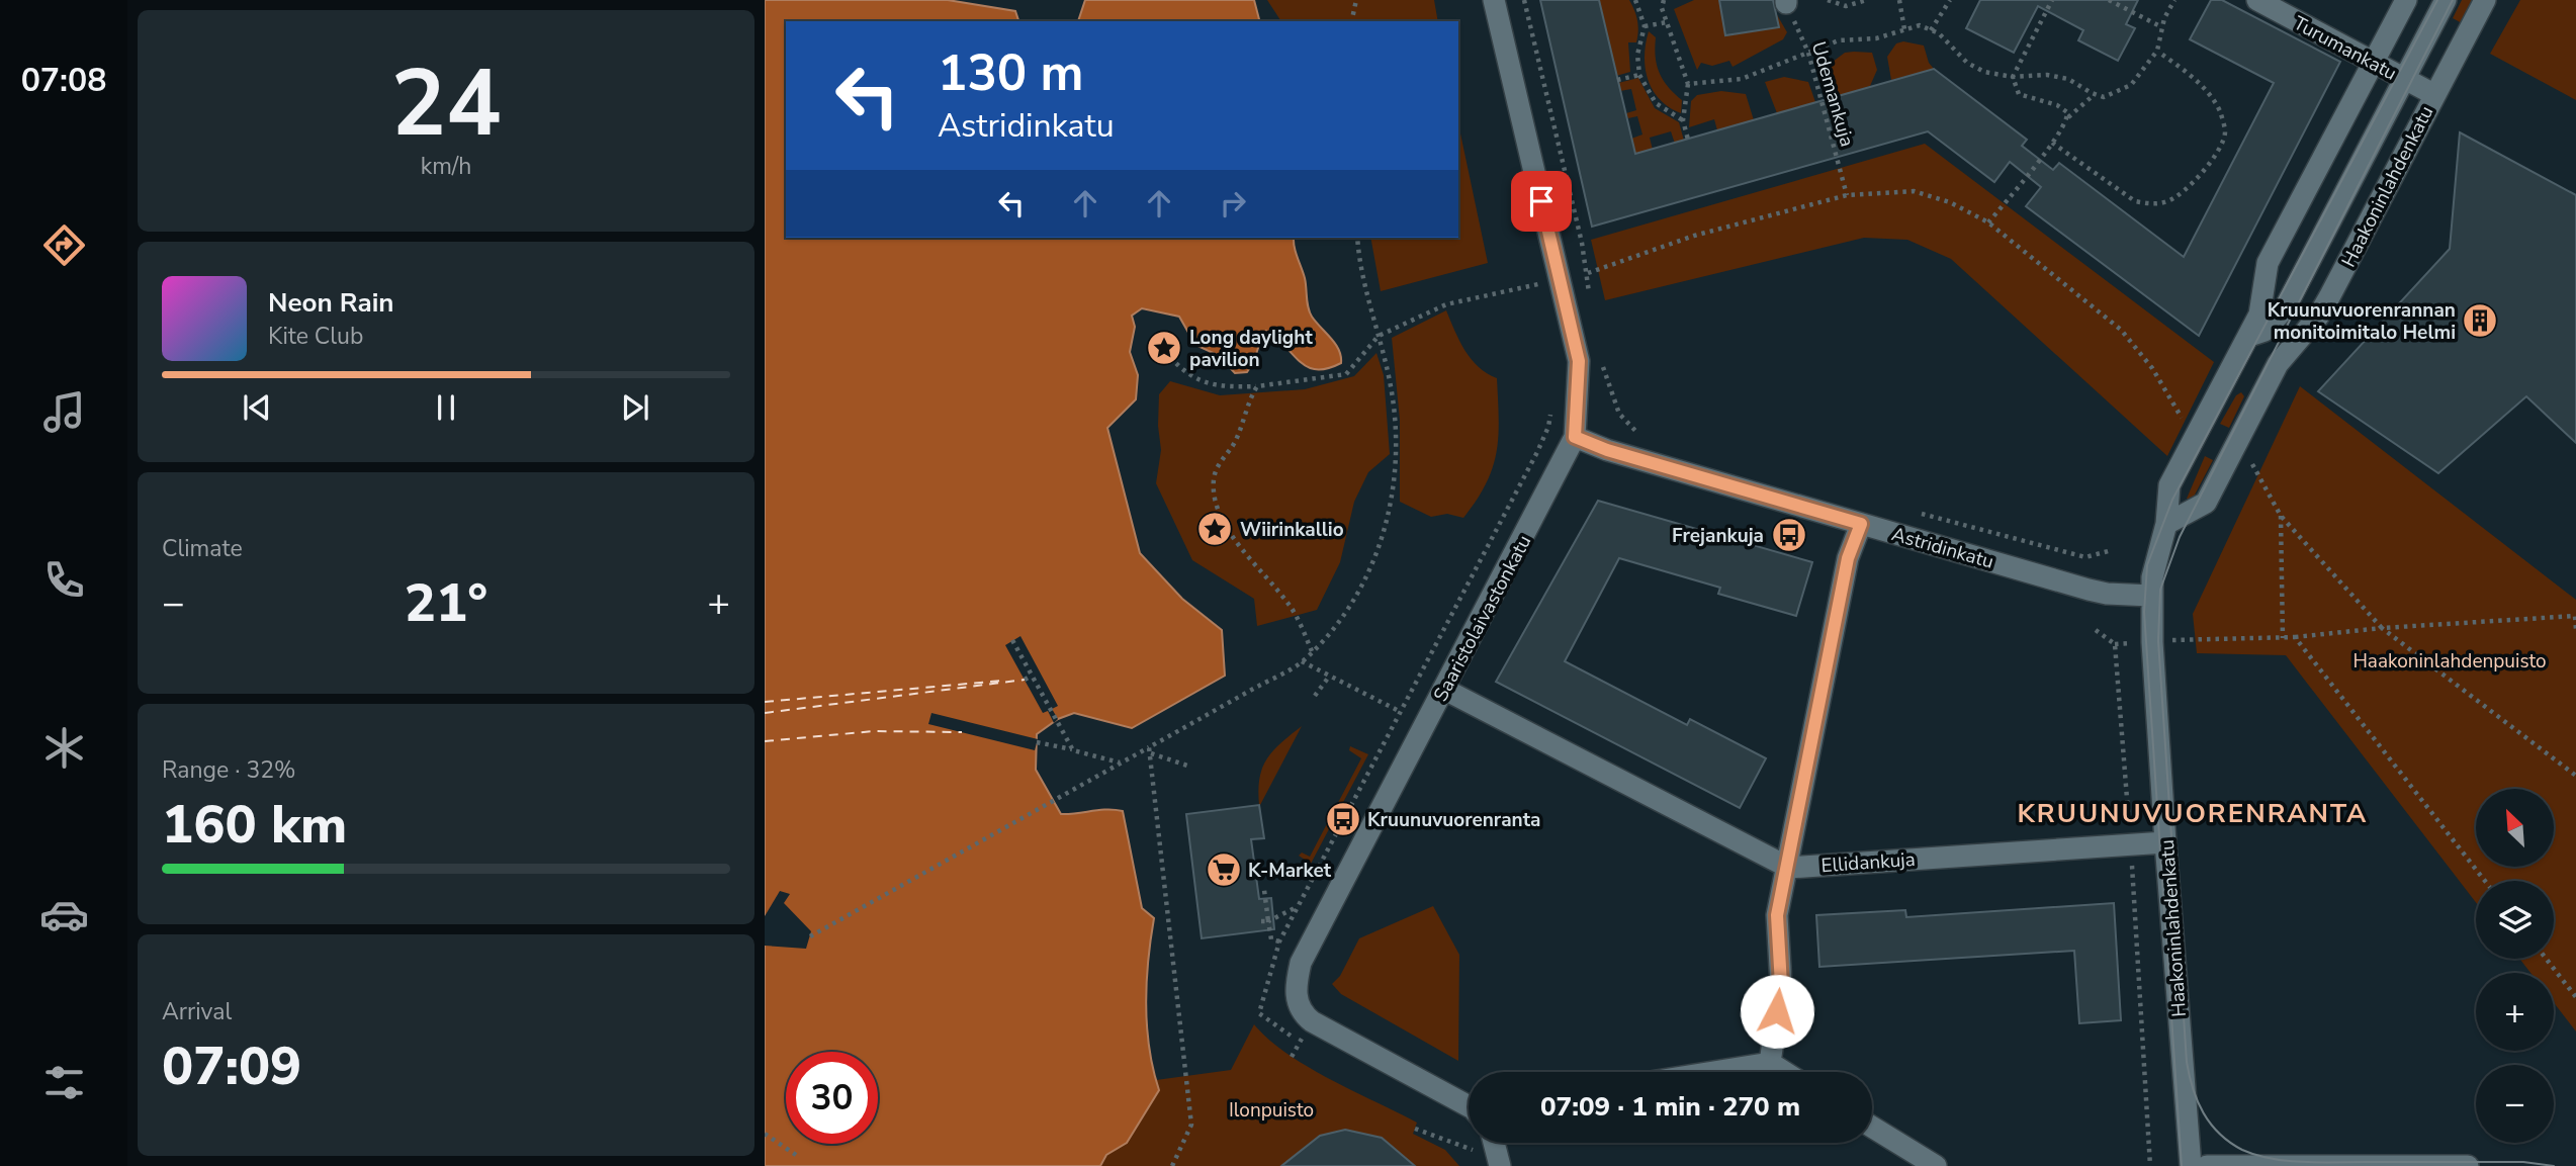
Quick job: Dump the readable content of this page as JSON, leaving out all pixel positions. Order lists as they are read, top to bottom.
{
  "streets": {
    "street": [
      "Turumankatu",
      "Haakoninlahdenkatu",
      "Astridinkatu",
      "Saaristolaivastonkatu",
      "Ellidankuja"
    ],
    "path": ["Udemankuja"]
  },
  "crossings": [
    ["Turumankatu", "Haakoninlahdenkatu"],
    ["Haakoninlahdenkatu", "Astridinkatu"],
    ["Haakoninlahdenkatu", "Ellidankuja"],
    ["Astridinkatu", "Saaristolaivastonkatu"]
  ],
  "districts": ["KRUUNUVUORENRANTA"],
  "parks": ["Haakoninlahdenpuisto", "Ilonpuisto"],
  "places": {
    "building": ["Kruunuvuorenrannan monitoimitalo Helmi"],
    "place": ["Long daylight pavilion", "Wiirinkallio"],
    "bus stop": ["Frejankuja", "Kruunuvuorenranta"],
    "supermarket": ["K-Market"]
  },
  "north": "top left",
  "page": {
    "tabs": "07:08",
    "tile": [
      ["24", "km/h"],
      "Climate",
      ["Range · 32%", "160 km"],
      ["Arrival", "07:09"]
    ],
    "turn": ["130 m", "Astridinkatu"],
    "song": ["Neon Rain", "Kite Club"],
    "heat": ["−", "21°", "+"],
    "map_buttons": ["+", "−"],
    "limit": "30",
    "trip": "07:09 · 1 min · 270 m"
  }
}
